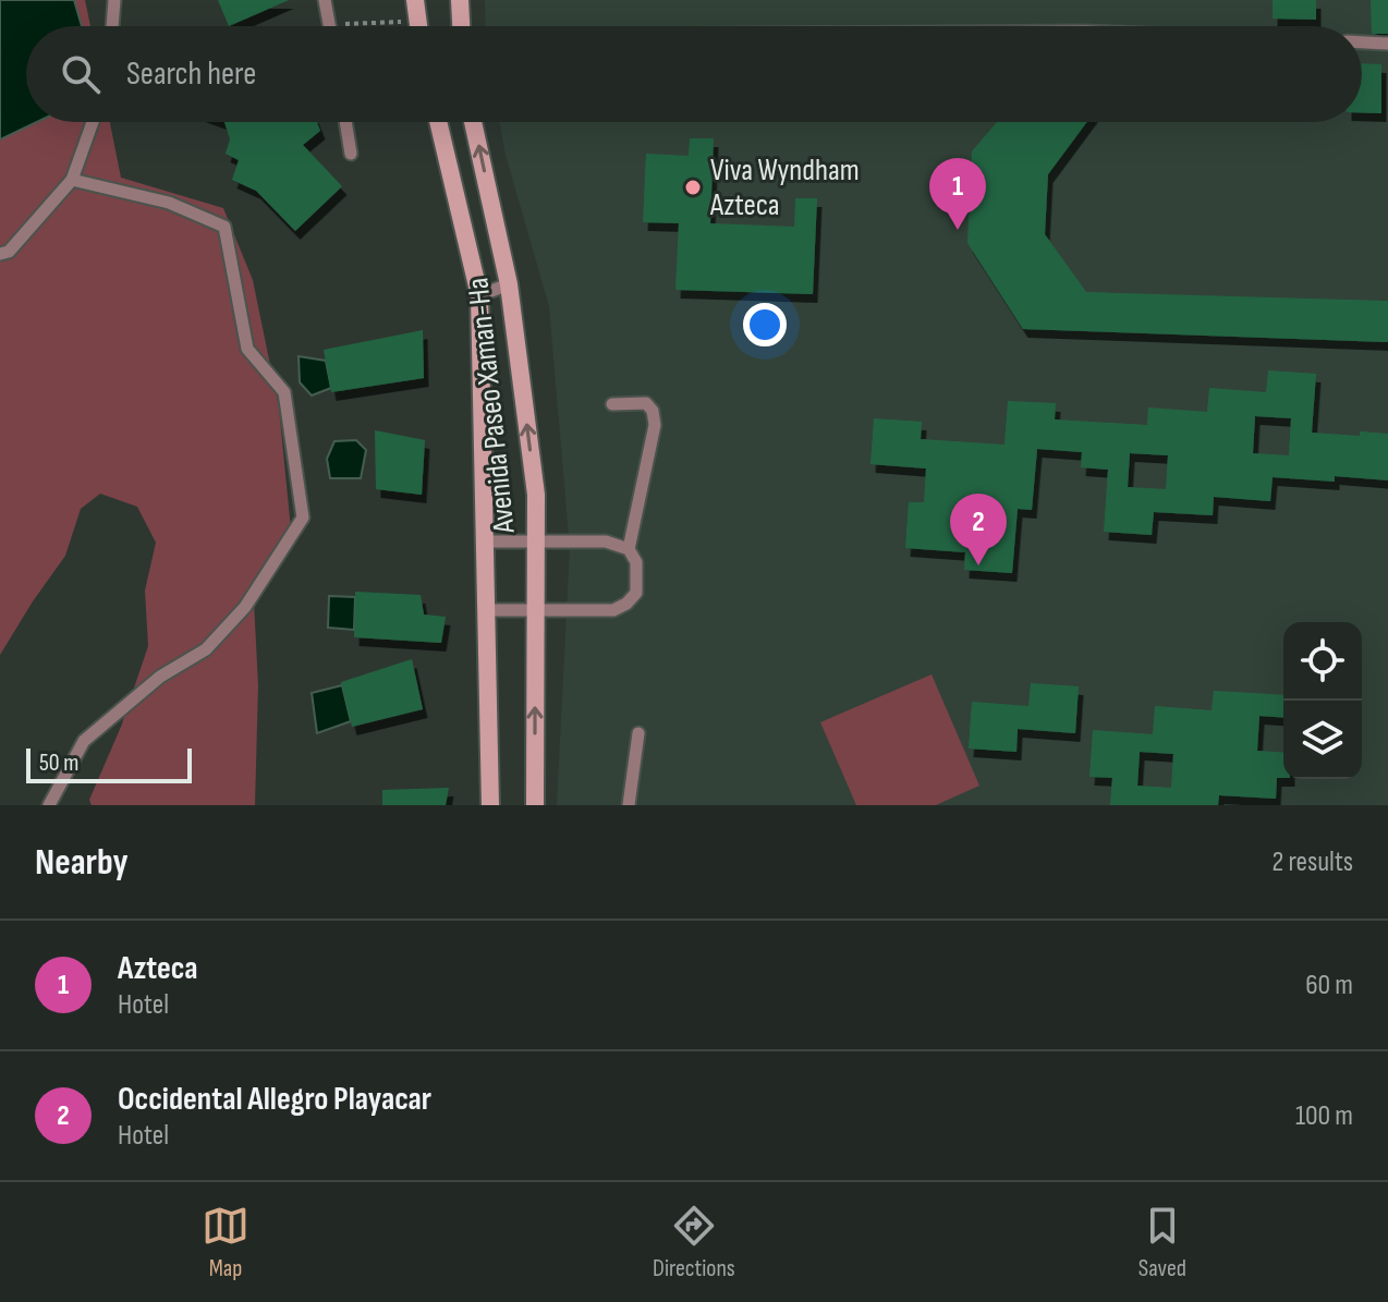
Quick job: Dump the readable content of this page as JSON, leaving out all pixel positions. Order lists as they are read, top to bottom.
{
  "streets": {
    "main road": ["Avenida Paseo Xaman-Ha"]
  },
  "places": ["Viva Wyndham Azteca"],
  "scale_bar": "50 m",
  "page": {
    "search": "Search here",
    "pins": ["1", "2"],
    "scale": "50 m",
    "heading": ["Nearby", "2 results"],
    "list": [
      {
        "mark": "1",
        "name": "Azteca",
        "note": "Hotel",
        "value": "60 m"
      },
      {
        "mark": "2",
        "name": "Occidental Allegro Playacar",
        "note": "Hotel",
        "value": "100 m"
      }
    ],
    "nav": ["Map", "Directions", "Saved"]
  }
}
